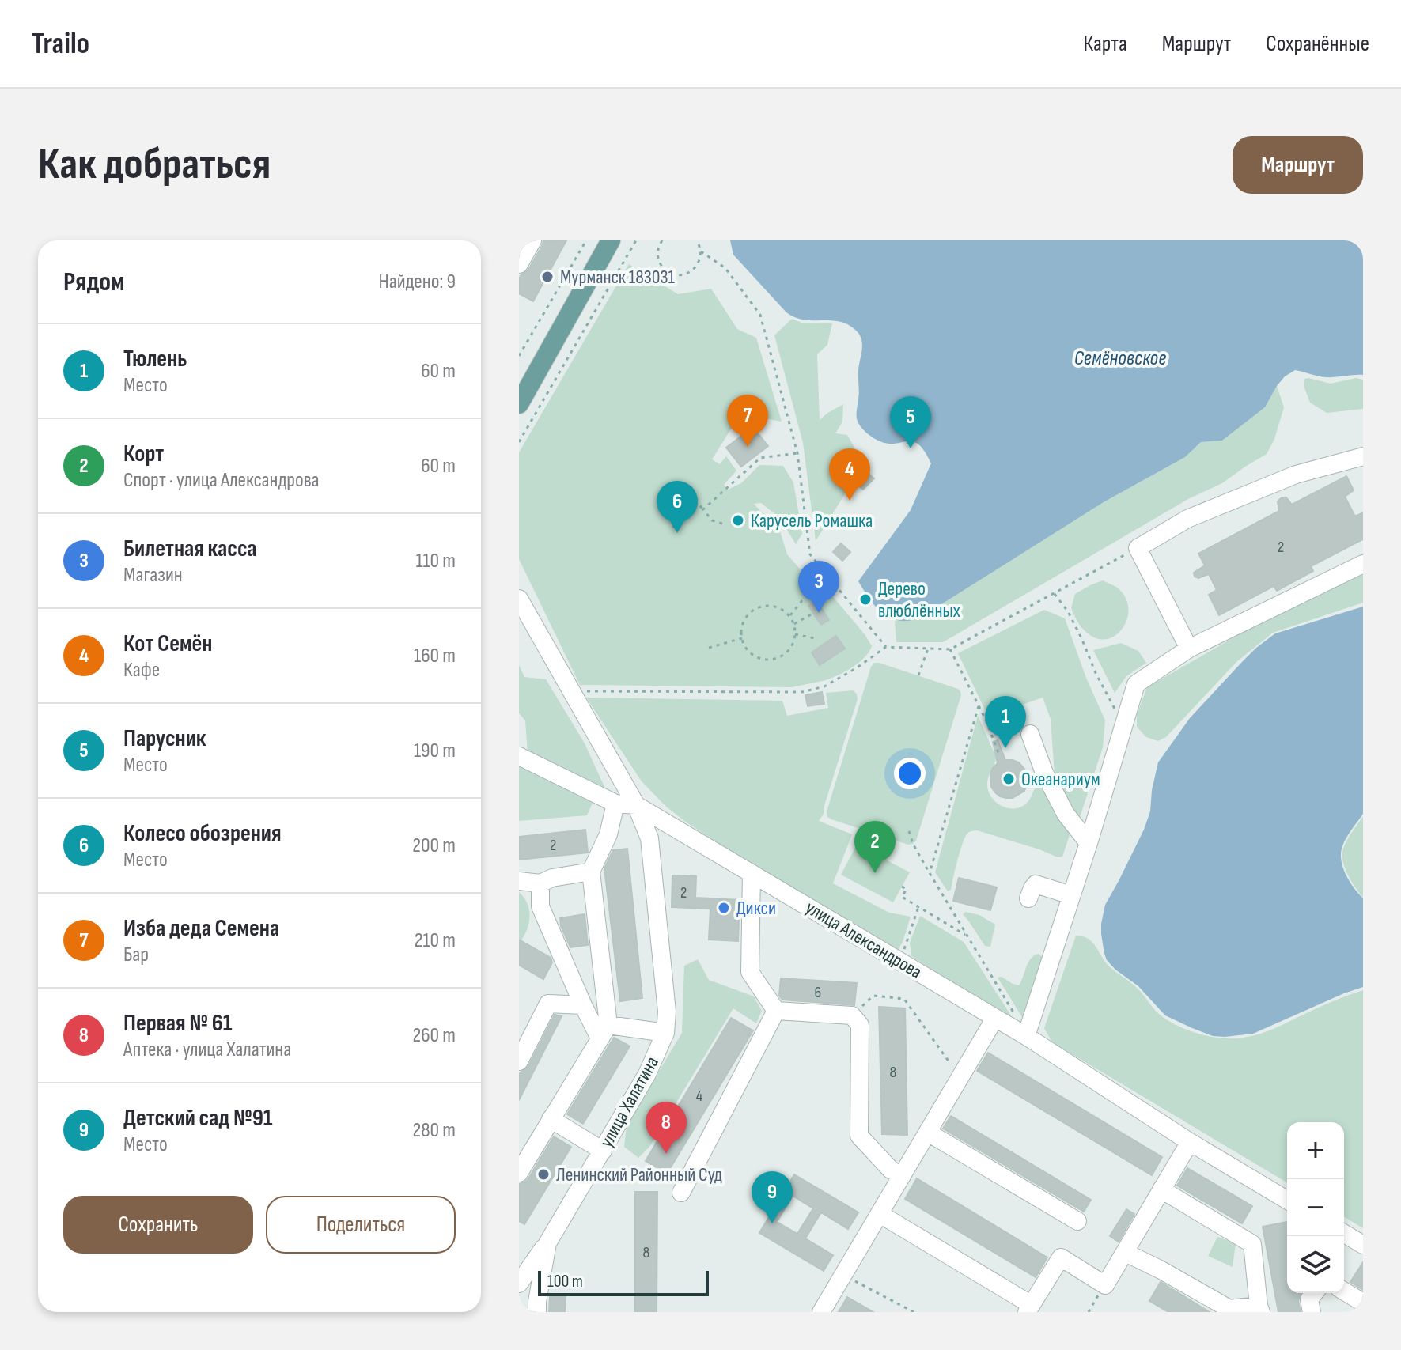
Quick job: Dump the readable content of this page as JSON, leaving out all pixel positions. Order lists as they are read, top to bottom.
{
  "streets": {
    "street": ["улица Александрова", "улица Халатина"]
  },
  "crossings": [
    ["улица Александрова", "улица Халатина"]
  ],
  "water": ["Семёновское"],
  "places": [
    "Мурманск 183031",
    "Карусель Ромашка",
    "Дерево влюблённых",
    "Океанариум",
    "Дикси",
    "Ленинский Районный Суд"
  ],
  "house_numbers": [
    "2",
    "2",
    "2",
    "6",
    "8",
    "4",
    "8"
  ],
  "scale_bar": "100 m",
  "page": {
    "header": "Trailo",
    "nav": ["Карта", "Маршрут", "Сохранённые"],
    "buttons": [
      "Маршрут",
      ["Сохранить", "Поделиться"]
    ],
    "title": "Как добраться",
    "heading": ["Рядом", "Найдено: 9"],
    "list": [
      {
        "mark": "1",
        "name": "Тюлень",
        "note": "Место",
        "value": "60 m"
      },
      {
        "mark": "2",
        "name": "Корт",
        "note": "Спорт · улица Александрова",
        "value": "60 m"
      },
      {
        "mark": "3",
        "name": "Билетная касса",
        "note": "Магазин",
        "value": "110 m"
      },
      {
        "mark": "4",
        "name": "Кот Семён",
        "note": "Кафе",
        "value": "160 m"
      },
      {
        "mark": "5",
        "name": "Парусник",
        "note": "Место",
        "value": "190 m"
      },
      {
        "mark": "6",
        "name": "Колесо обозрения",
        "note": "Место",
        "value": "200 m"
      },
      {
        "mark": "7",
        "name": "Изба деда Семена",
        "note": "Бар",
        "value": "210 m"
      },
      {
        "mark": "8",
        "name": "Первая № 61",
        "note": "Аптека · улица Халатина",
        "value": "260 m"
      },
      {
        "mark": "9",
        "name": "Детский сад №91",
        "note": "Место",
        "value": "280 m"
      }
    ],
    "pins": [
      "7",
      "5",
      "4",
      "6",
      "3",
      "1",
      "2",
      "8",
      "9"
    ],
    "map_buttons": ["+", "−"],
    "scale": "100 m"
  }
}
